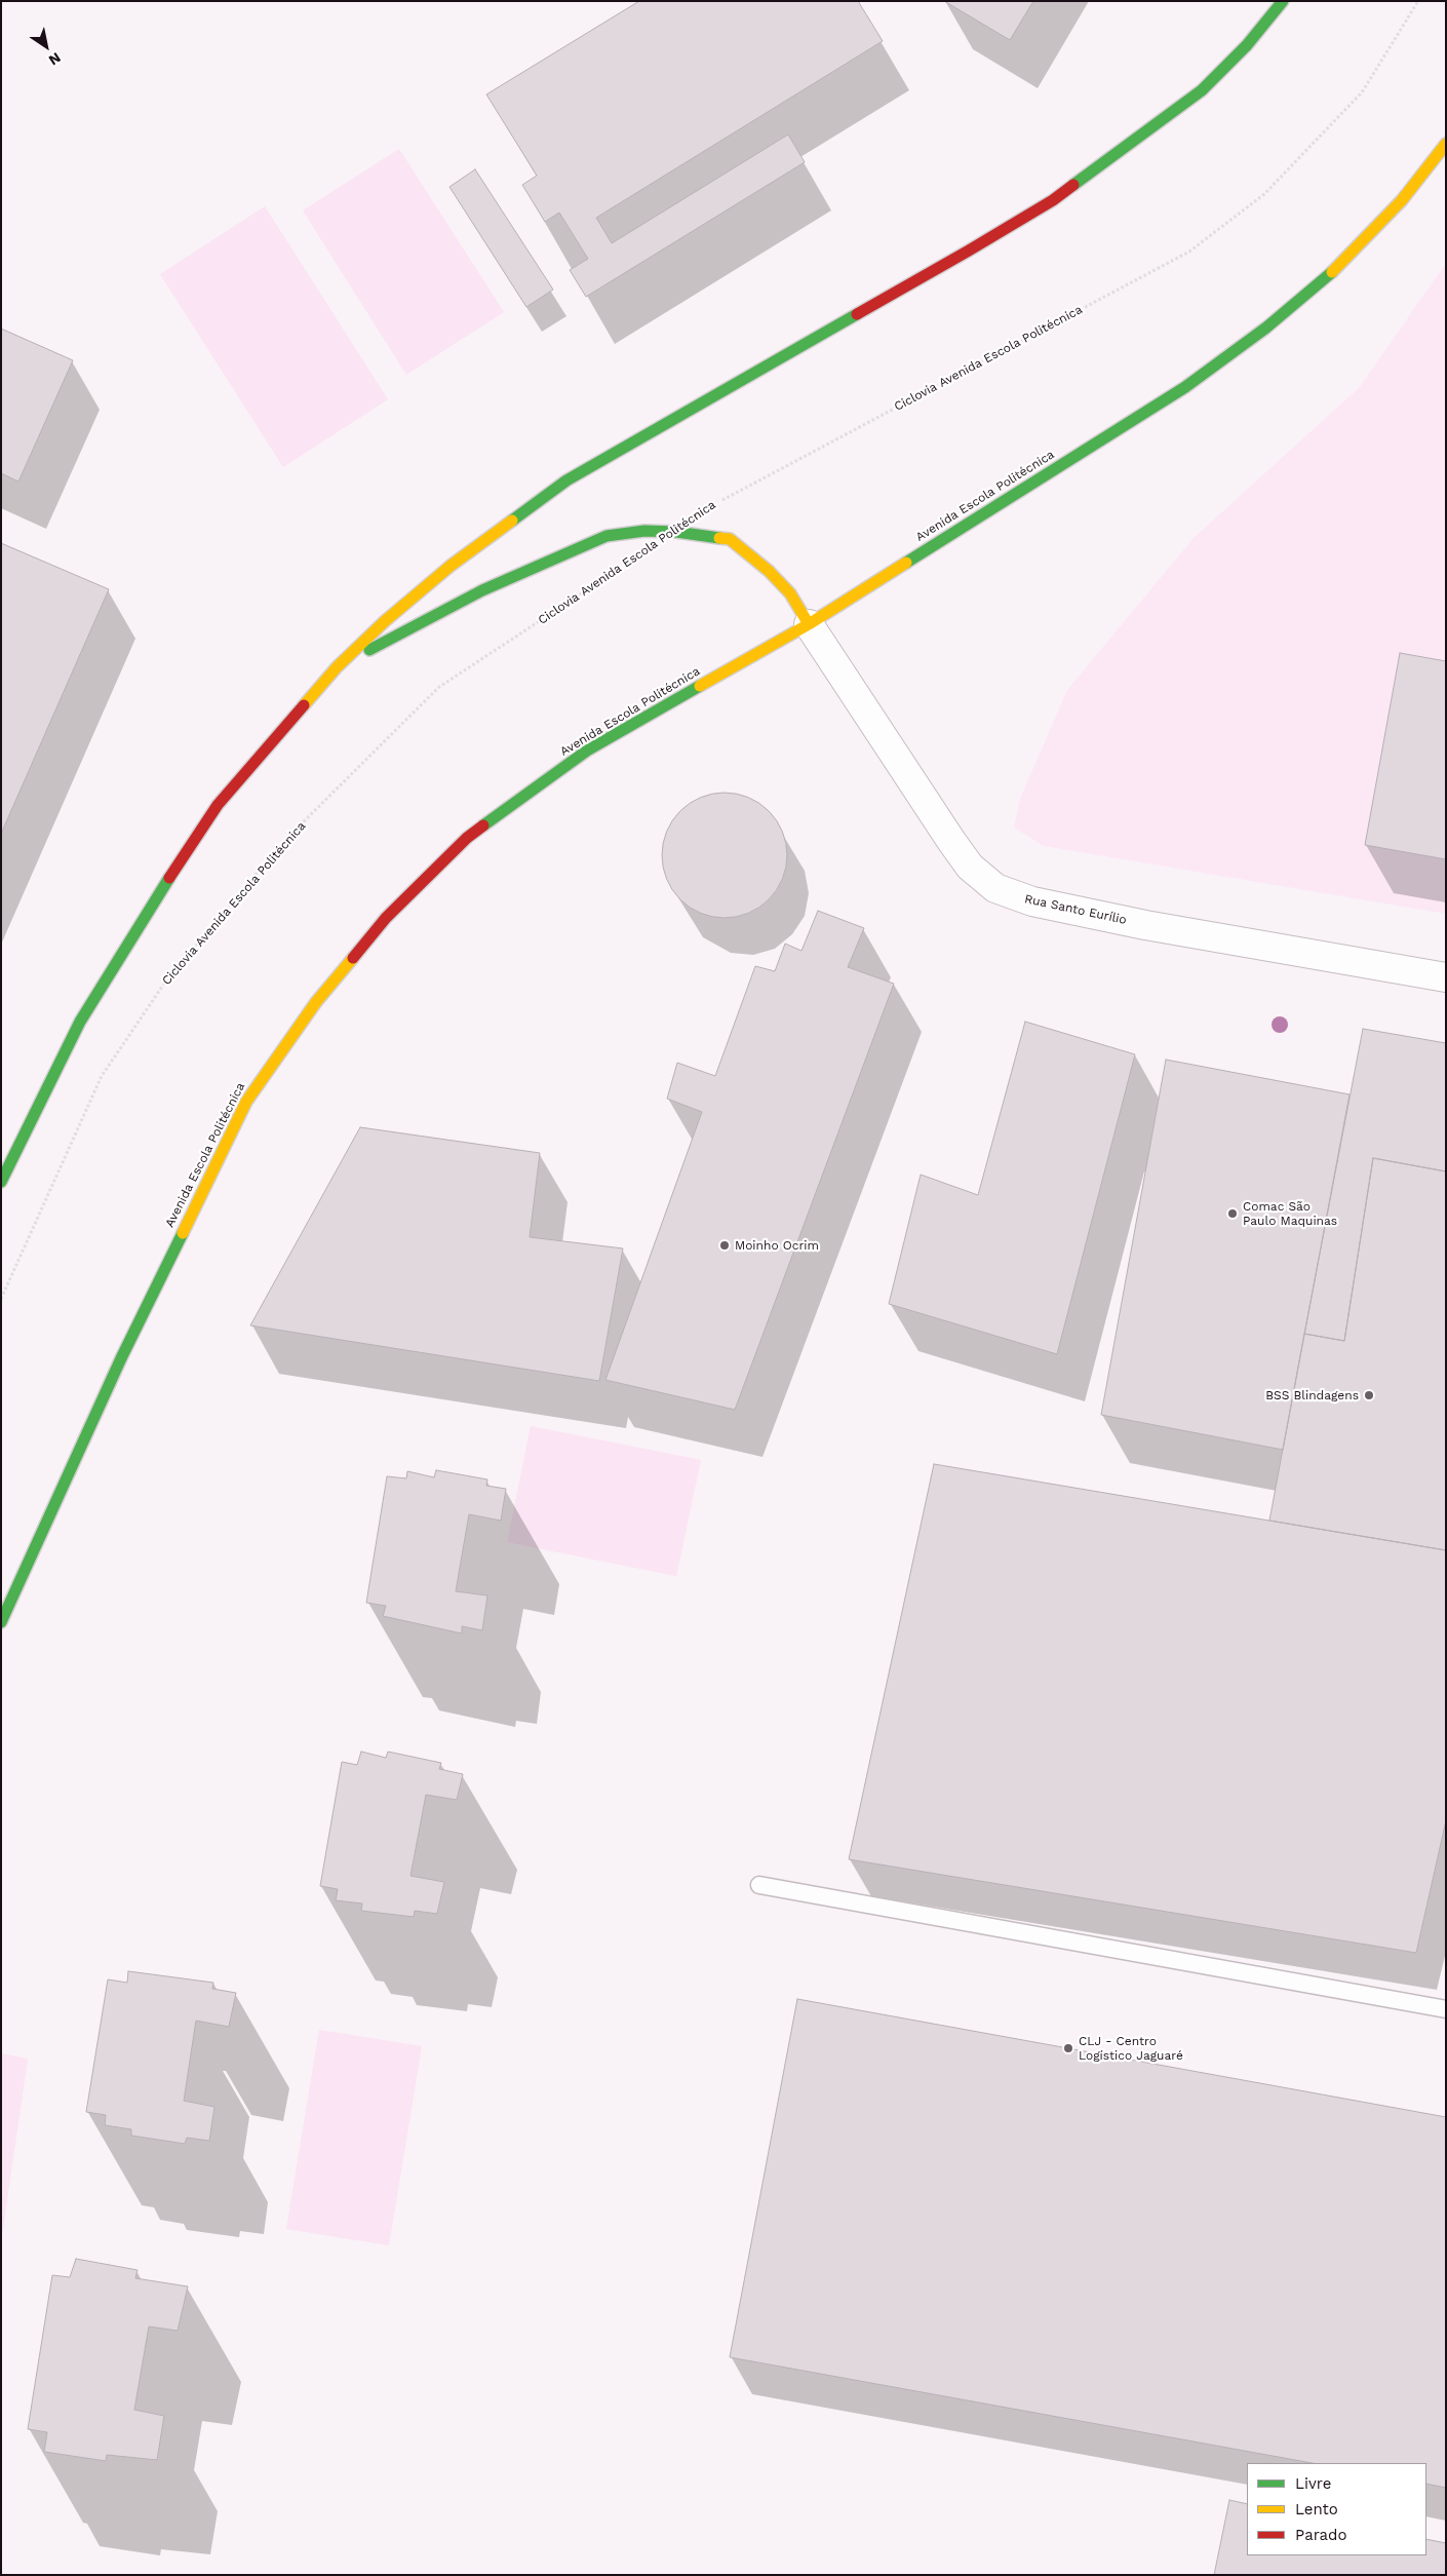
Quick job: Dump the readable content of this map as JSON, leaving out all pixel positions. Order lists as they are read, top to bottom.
{
  "streets": {
    "highway": ["Avenida Escola Politécnica"],
    "street": ["Rua Santo Eurílio"],
    "path": ["Ciclovia Avenida Escola Politécnica"]
  },
  "crossings": [
    ["Avenida Escola Politécnica", "Rua Santo Eurílio"]
  ],
  "places": [
    "Comac São Paulo Maquinas",
    "Moinho Ocrim",
    "BSS Blindagens",
    "CLJ - Centro Logístico Jaguaré"
  ],
  "legend": ["Livre", "Lento", "Parado"],
  "north": "bottom right"
}
